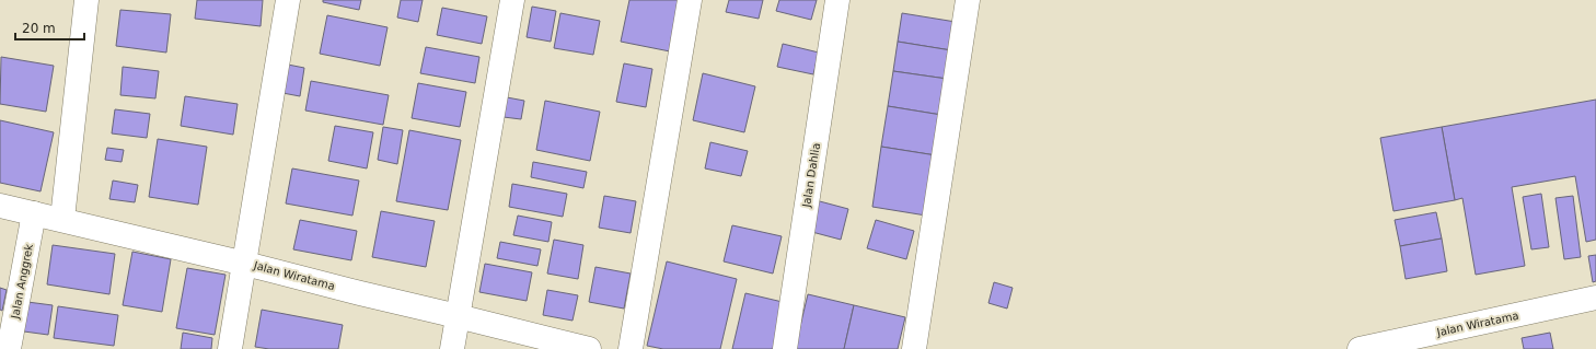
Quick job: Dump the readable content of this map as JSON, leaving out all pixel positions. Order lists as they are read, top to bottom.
{
  "streets": {
    "street": ["Jalan Dahlia", "Jalan Wiratama", "Jalan Anggrek"]
  },
  "crossings": [
    ["Jalan Wiratama", "Jalan Anggrek"]
  ],
  "scale_bar": "20 m"
}
